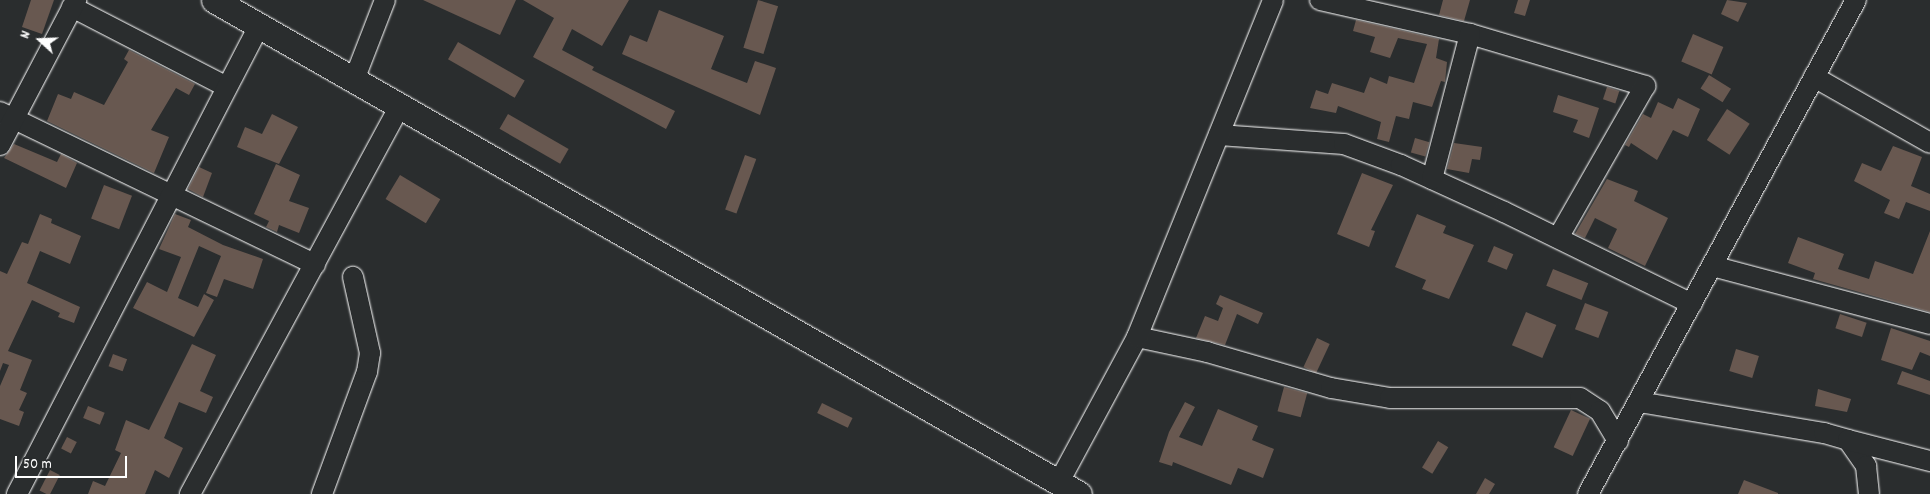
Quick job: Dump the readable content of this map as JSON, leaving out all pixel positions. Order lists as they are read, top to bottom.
{
  "scale_bar": "50 m",
  "north": "left"
}
